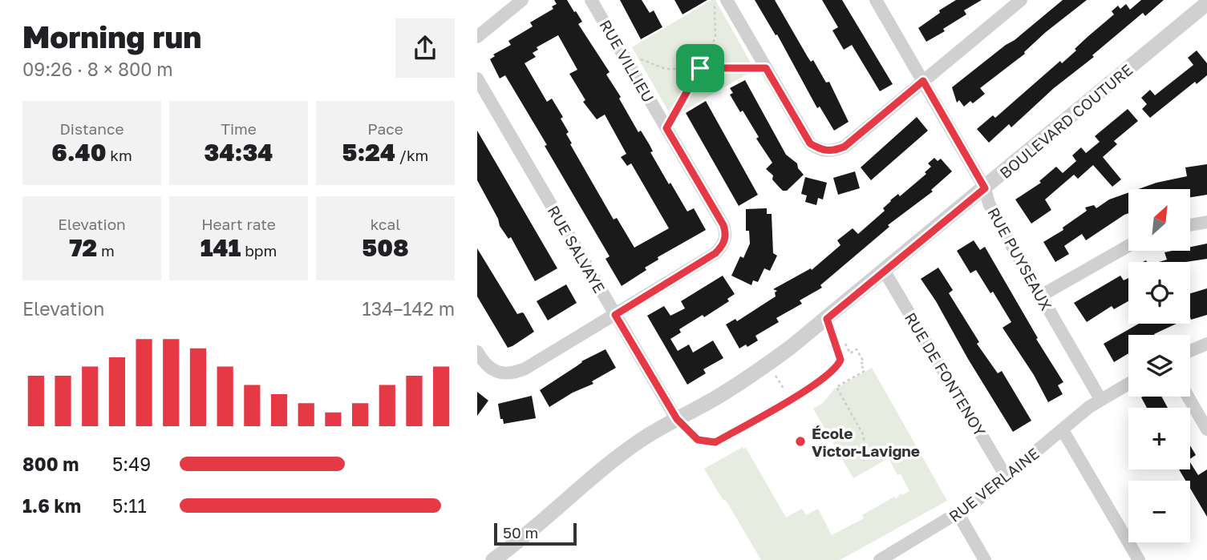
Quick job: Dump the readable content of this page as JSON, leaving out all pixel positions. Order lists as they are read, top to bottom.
{
  "streets": {
    "street": [
      "RUE VILLIEU",
      "BOULEVARD COUTURE",
      "RUE SALVAYE",
      "RUE PUYSEAUX",
      "RUE DE FONTENOY",
      "RUE VERLAINE"
    ]
  },
  "crossings": [
    ["RUE VILLIEU", "RUE SALVAYE"],
    ["BOULEVARD COUTURE", "RUE SALVAYE"],
    ["BOULEVARD COUTURE", "RUE PUYSEAUX"],
    ["BOULEVARD COUTURE", "RUE DE FONTENOY"],
    ["RUE PUYSEAUX", "RUE VERLAINE"],
    ["RUE DE FONTENOY", "RUE VERLAINE"]
  ],
  "places": ["École Victor-Lavigne"],
  "scale_bar": "50 m",
  "north": "top right",
  "page": {
    "heading": ["Morning run", "09:26 · 8 × 800 m"],
    "stats": [
      ["Distance", "6.40 km"],
      ["Time", "34:34"],
      ["Pace", "5:24 /km"],
      ["Elevation", "72 m"],
      ["Heart rate", "141 bpm"],
      ["kcal", "508"]
    ],
    "map_buttons": ["+", "−"],
    "chart": ["Elevation", "134–142 m"],
    "list": [
      {
        "name": "800 m",
        "note": "5:49"
      },
      {
        "name": "1.6 km",
        "note": "5:11"
      }
    ],
    "scale": "50 m"
  }
}
